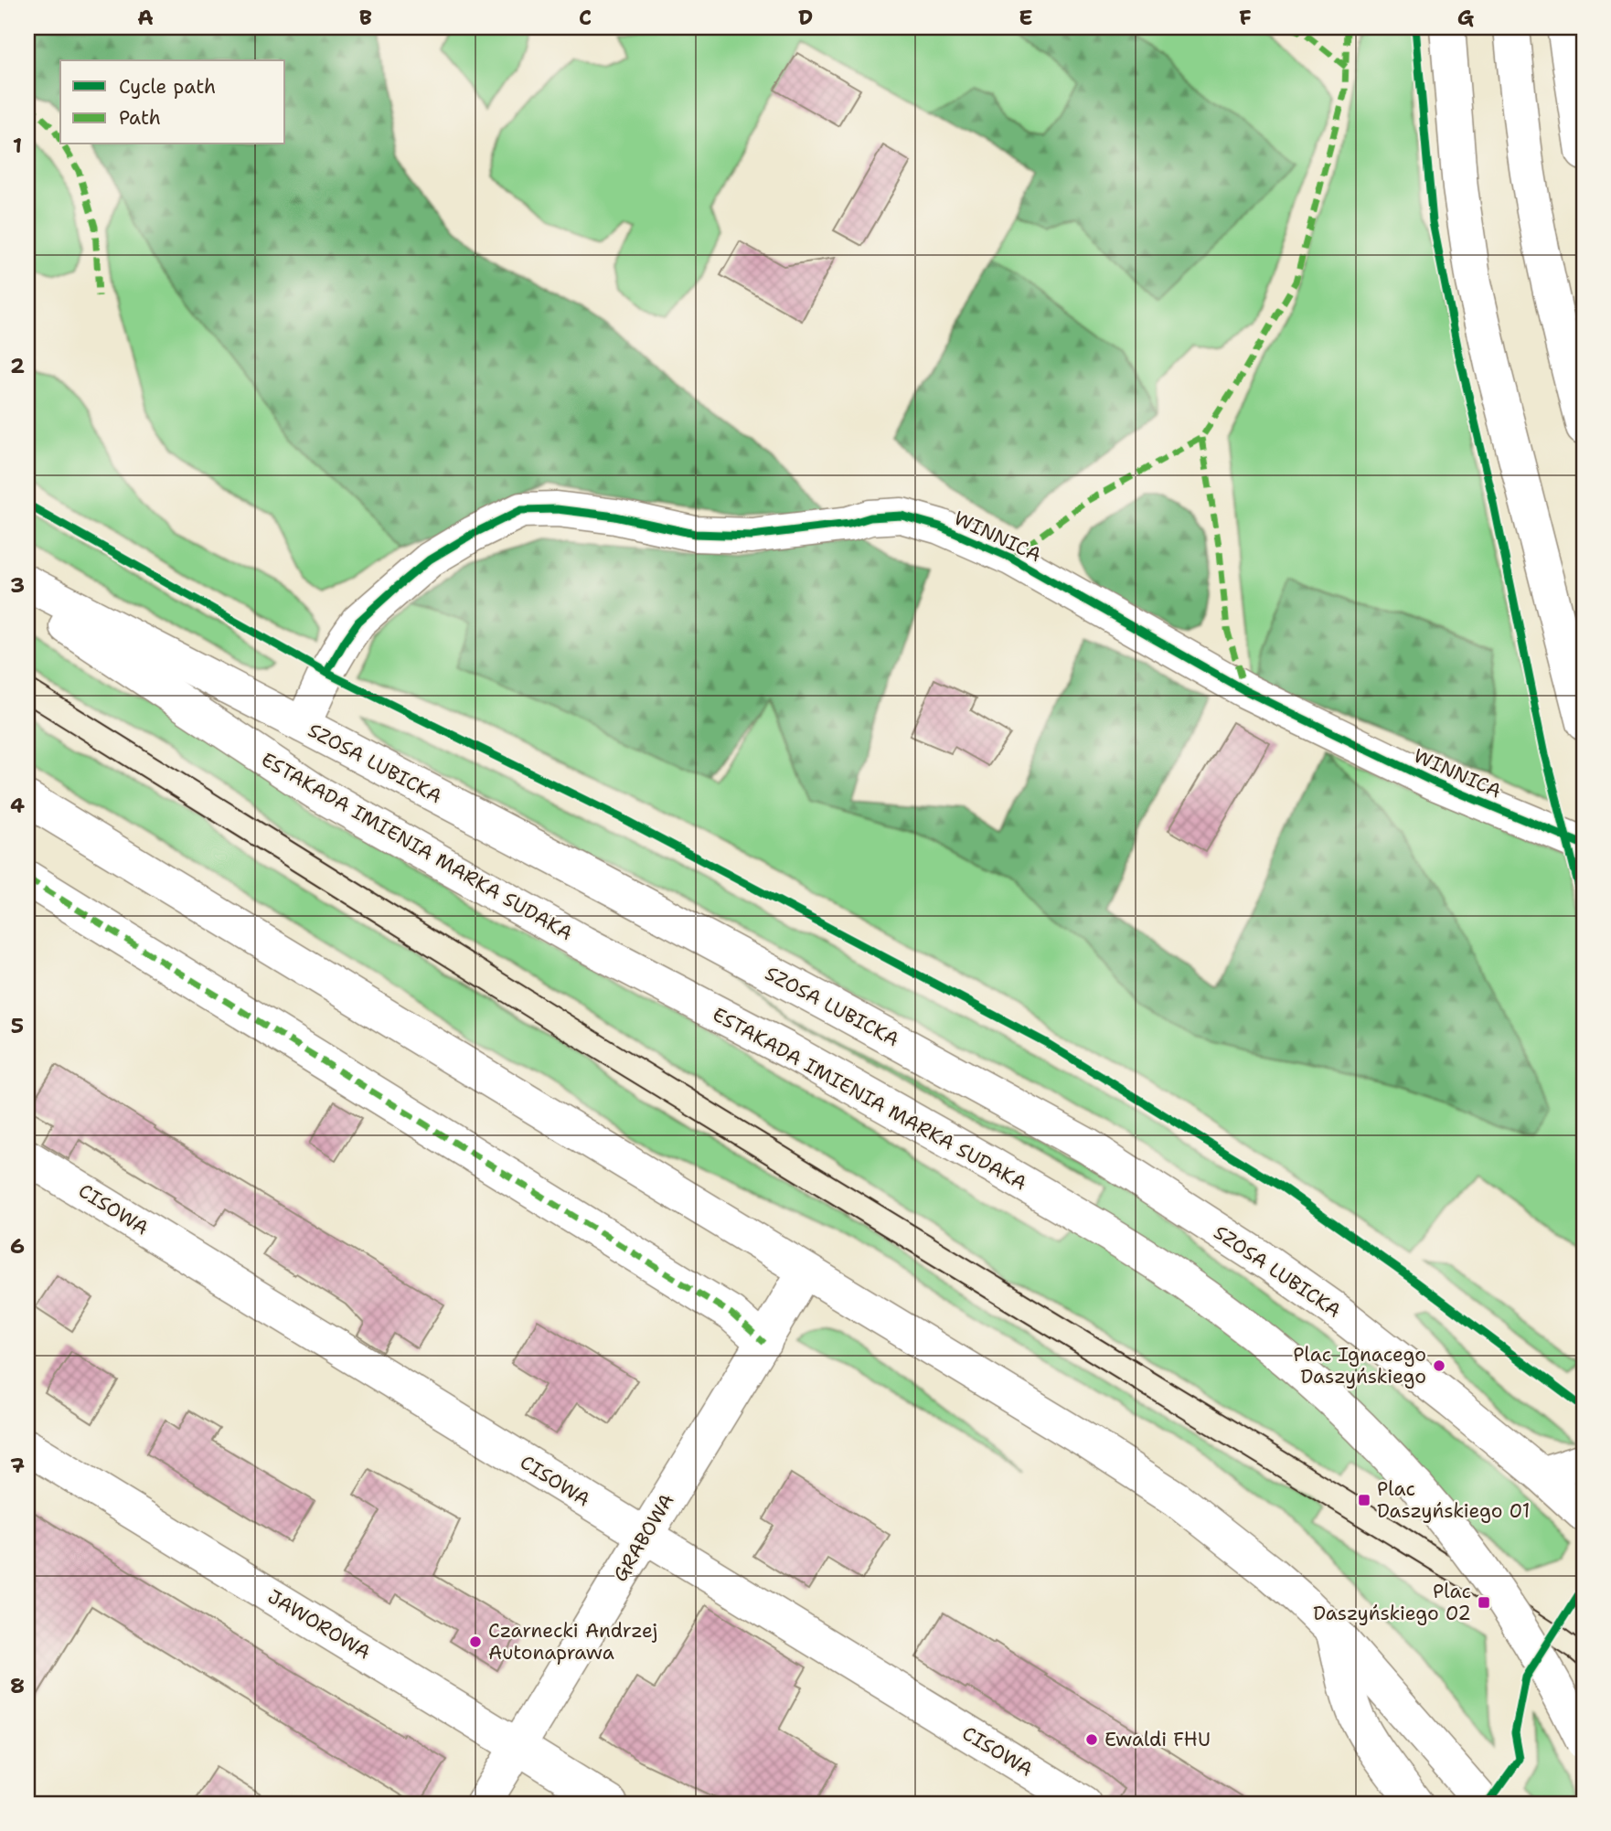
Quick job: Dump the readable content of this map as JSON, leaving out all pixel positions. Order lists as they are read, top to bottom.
{
  "streets": {
    "main road": [
      "WINNICA",
      "SZOSA LUBICKA",
      "ESTAKADA IMIENIA MARKA SUDAKA",
      "CISOWA",
      "GRABOWA",
      "JAWOROWA"
    ]
  },
  "crossings": [
    ["WINNICA", "SZOSA LUBICKA"],
    ["CISOWA", "GRABOWA"],
    ["GRABOWA", "JAWOROWA"]
  ],
  "places": {
    "other": ["Plac Ignacego Daszyńskiego", "Czarnecki Andrzej Autonaprawa", "Ewaldi FHU"],
    "transit": ["Plac Daszyńskiego 01", "Plac Daszyńskiego 02"]
  },
  "legend": ["Cycle path", "Path"],
  "grid": {
    "columns": [
      "A",
      "B",
      "C",
      "D",
      "E",
      "F",
      "G"
    ],
    "rows": [
      "1",
      "2",
      "3",
      "4",
      "5",
      "6",
      "7",
      "8"
    ]
  }
}
